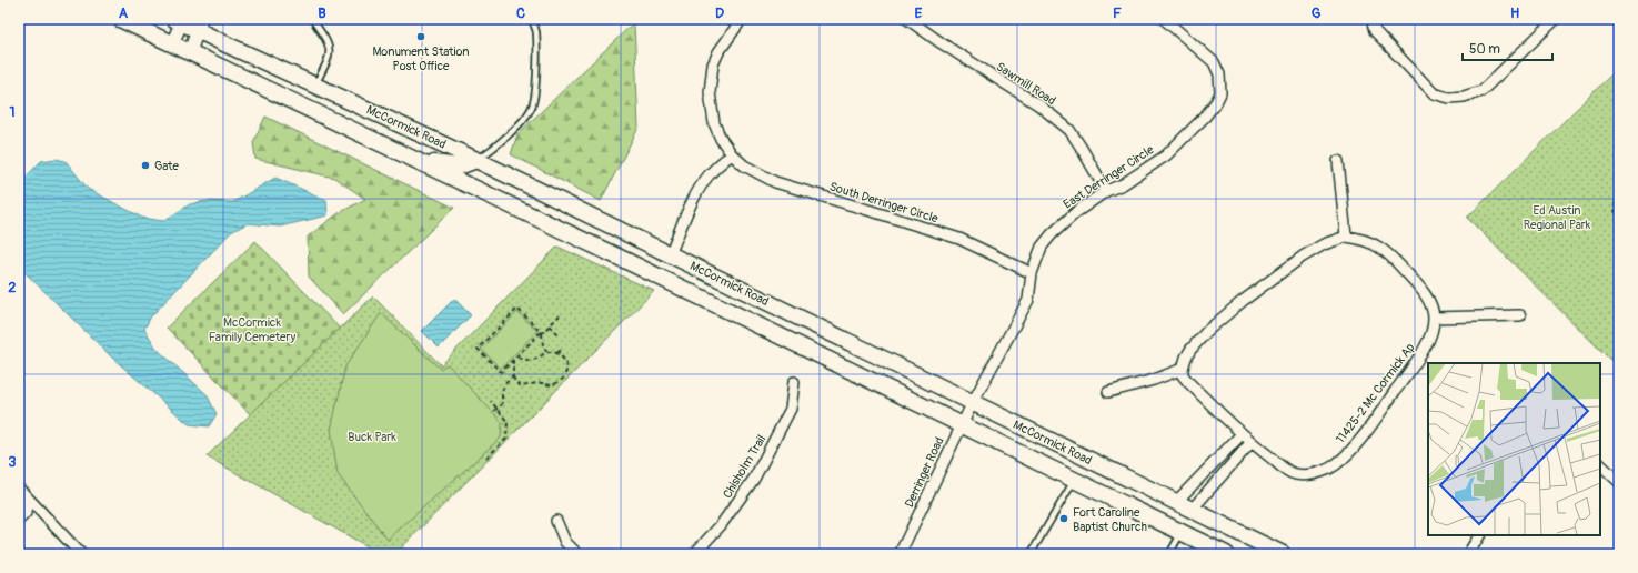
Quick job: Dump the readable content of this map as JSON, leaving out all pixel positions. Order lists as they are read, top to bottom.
{
  "streets": {
    "main road": ["McCormick Road"],
    "street": [
      "Sawmill Road",
      "East Derringer Circle",
      "South Derringer Circle",
      "11425-2 Mc Cormick Ap",
      "Chisholm Trail",
      "Derringer Road"
    ]
  },
  "crossings": [
    ["Sawmill Road", "East Derringer Circle"],
    ["McCormick Road", "East Derringer Circle"],
    ["McCormick Road", "Derringer Road"],
    ["East Derringer Circle", "South Derringer Circle"],
    ["East Derringer Circle", "Derringer Road"]
  ],
  "parks": ["Ed Austin Regional Park", "McCormick Family Cemetery", "Buck Park"],
  "places": ["Monument Station Post Office", "Gate", "Fort Caroline Baptist Church"],
  "scale_bar": "50 m",
  "grid": {
    "columns": [
      "A",
      "B",
      "C",
      "D",
      "E",
      "F",
      "G",
      "H"
    ],
    "rows": ["1", "2", "3"]
  }
}
